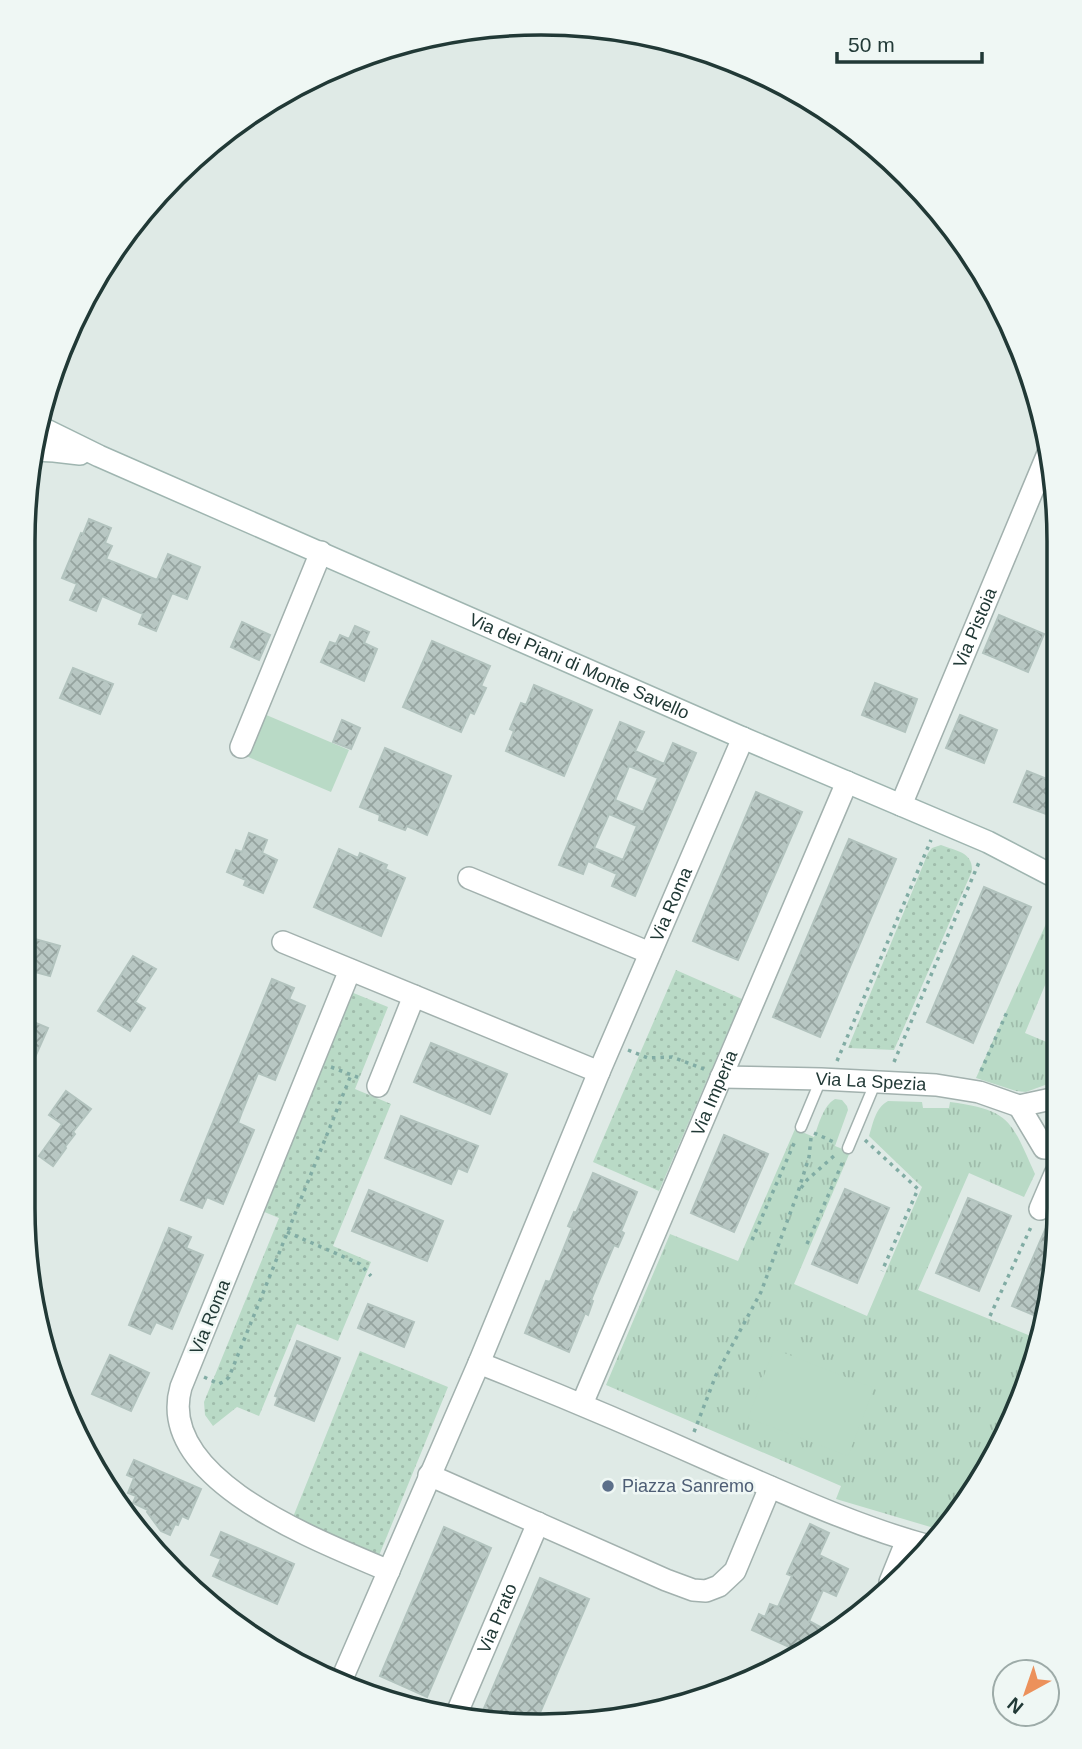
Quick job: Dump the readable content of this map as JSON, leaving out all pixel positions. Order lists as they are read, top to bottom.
{
  "streets": {
    "street": [
      "Via Pistoia",
      "Via dei Piani di Monte Savello",
      "Via Roma",
      "Via La Spezia",
      "Via Imperia",
      "Via Prato"
    ]
  },
  "crossings": [
    ["Via Pistoia", "Via dei Piani di Monte Savello"],
    ["Via dei Piani di Monte Savello", "Via Roma"],
    ["Via dei Piani di Monte Savello", "Via Imperia"],
    ["Via La Spezia", "Via Imperia"]
  ],
  "places": ["Piazza Sanremo"],
  "scale_bar": "50 m",
  "north": "bottom left"
}
